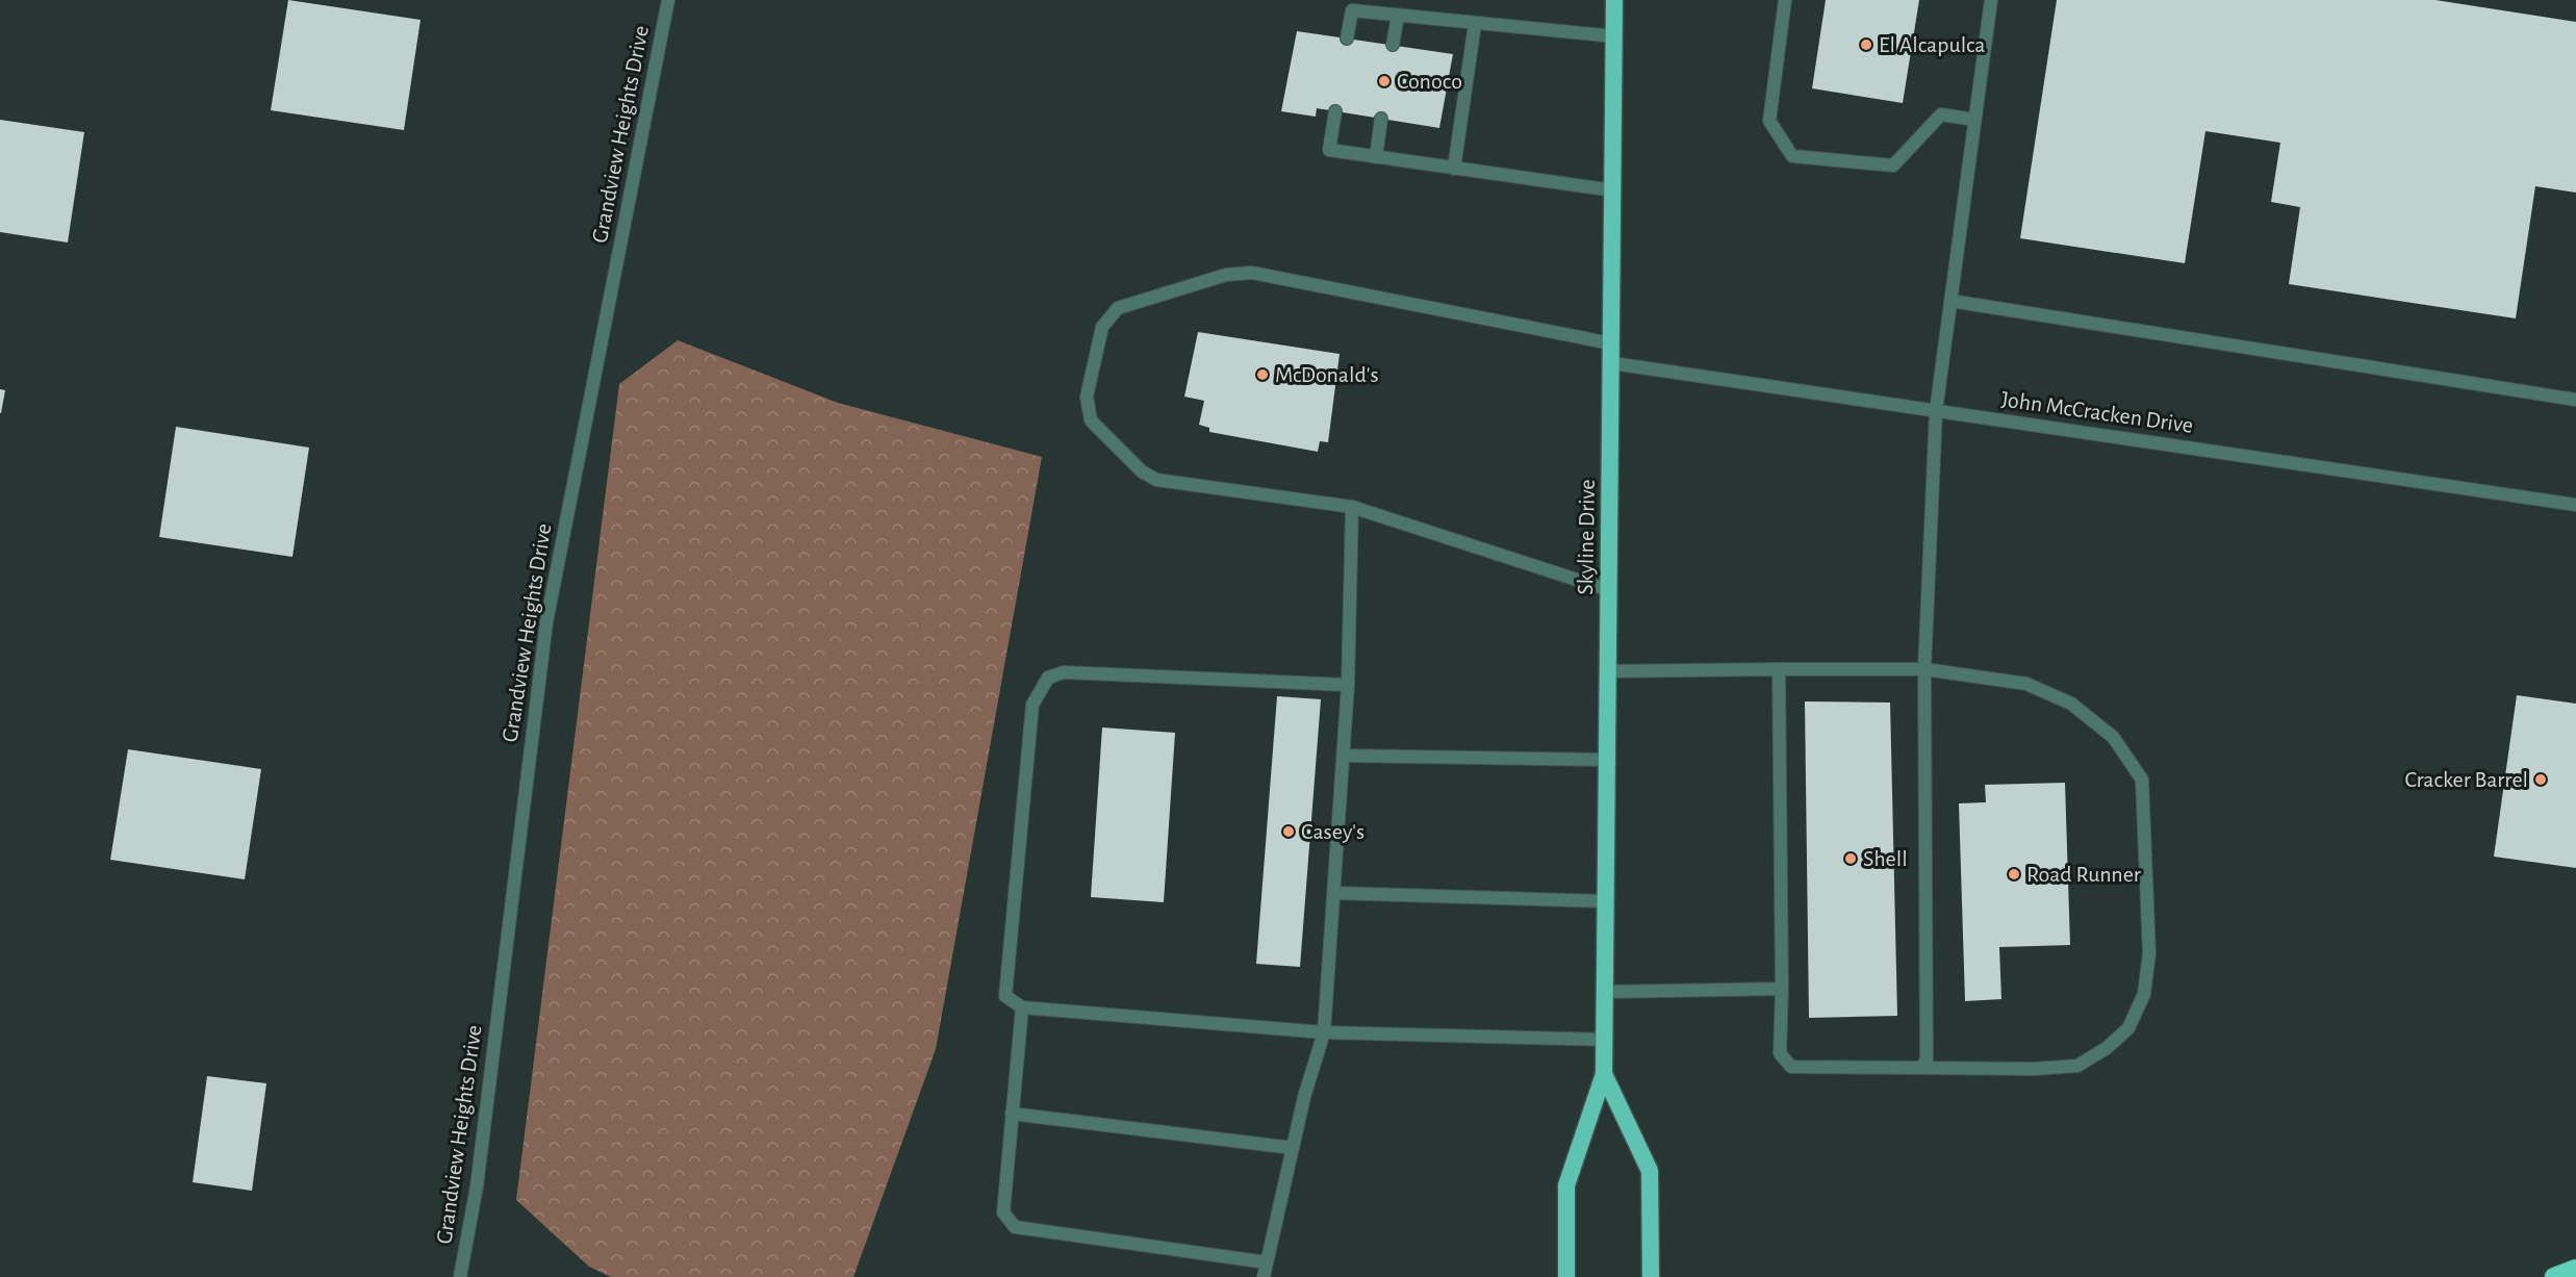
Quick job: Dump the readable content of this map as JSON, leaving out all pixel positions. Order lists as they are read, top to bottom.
{
  "streets": {
    "highway": ["Skyline Drive"],
    "street": ["Grandview Heights Drive", "John McCracken Drive"]
  },
  "crossings": [
    ["John McCracken Drive", "Skyline Drive"]
  ],
  "places": [
    "El Alcapulca",
    "Conoco",
    "McDonald's",
    "Cracker Barrel",
    "Casey's",
    "Shell",
    "Road Runner"
  ]
}
